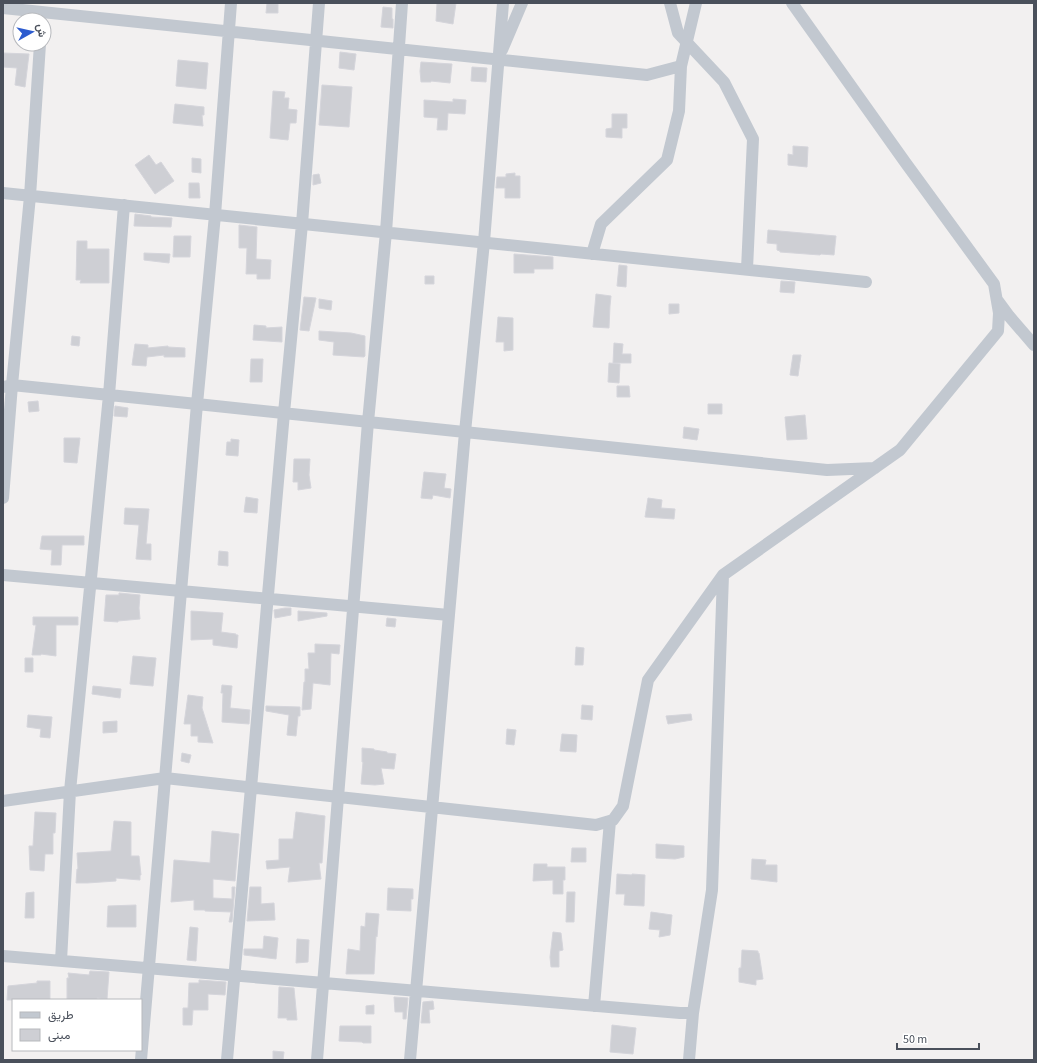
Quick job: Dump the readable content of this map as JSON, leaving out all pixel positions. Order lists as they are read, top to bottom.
{
  "legend": ["طريق", "مبنى"],
  "scale_bar": "50 m",
  "north": "right"
}
